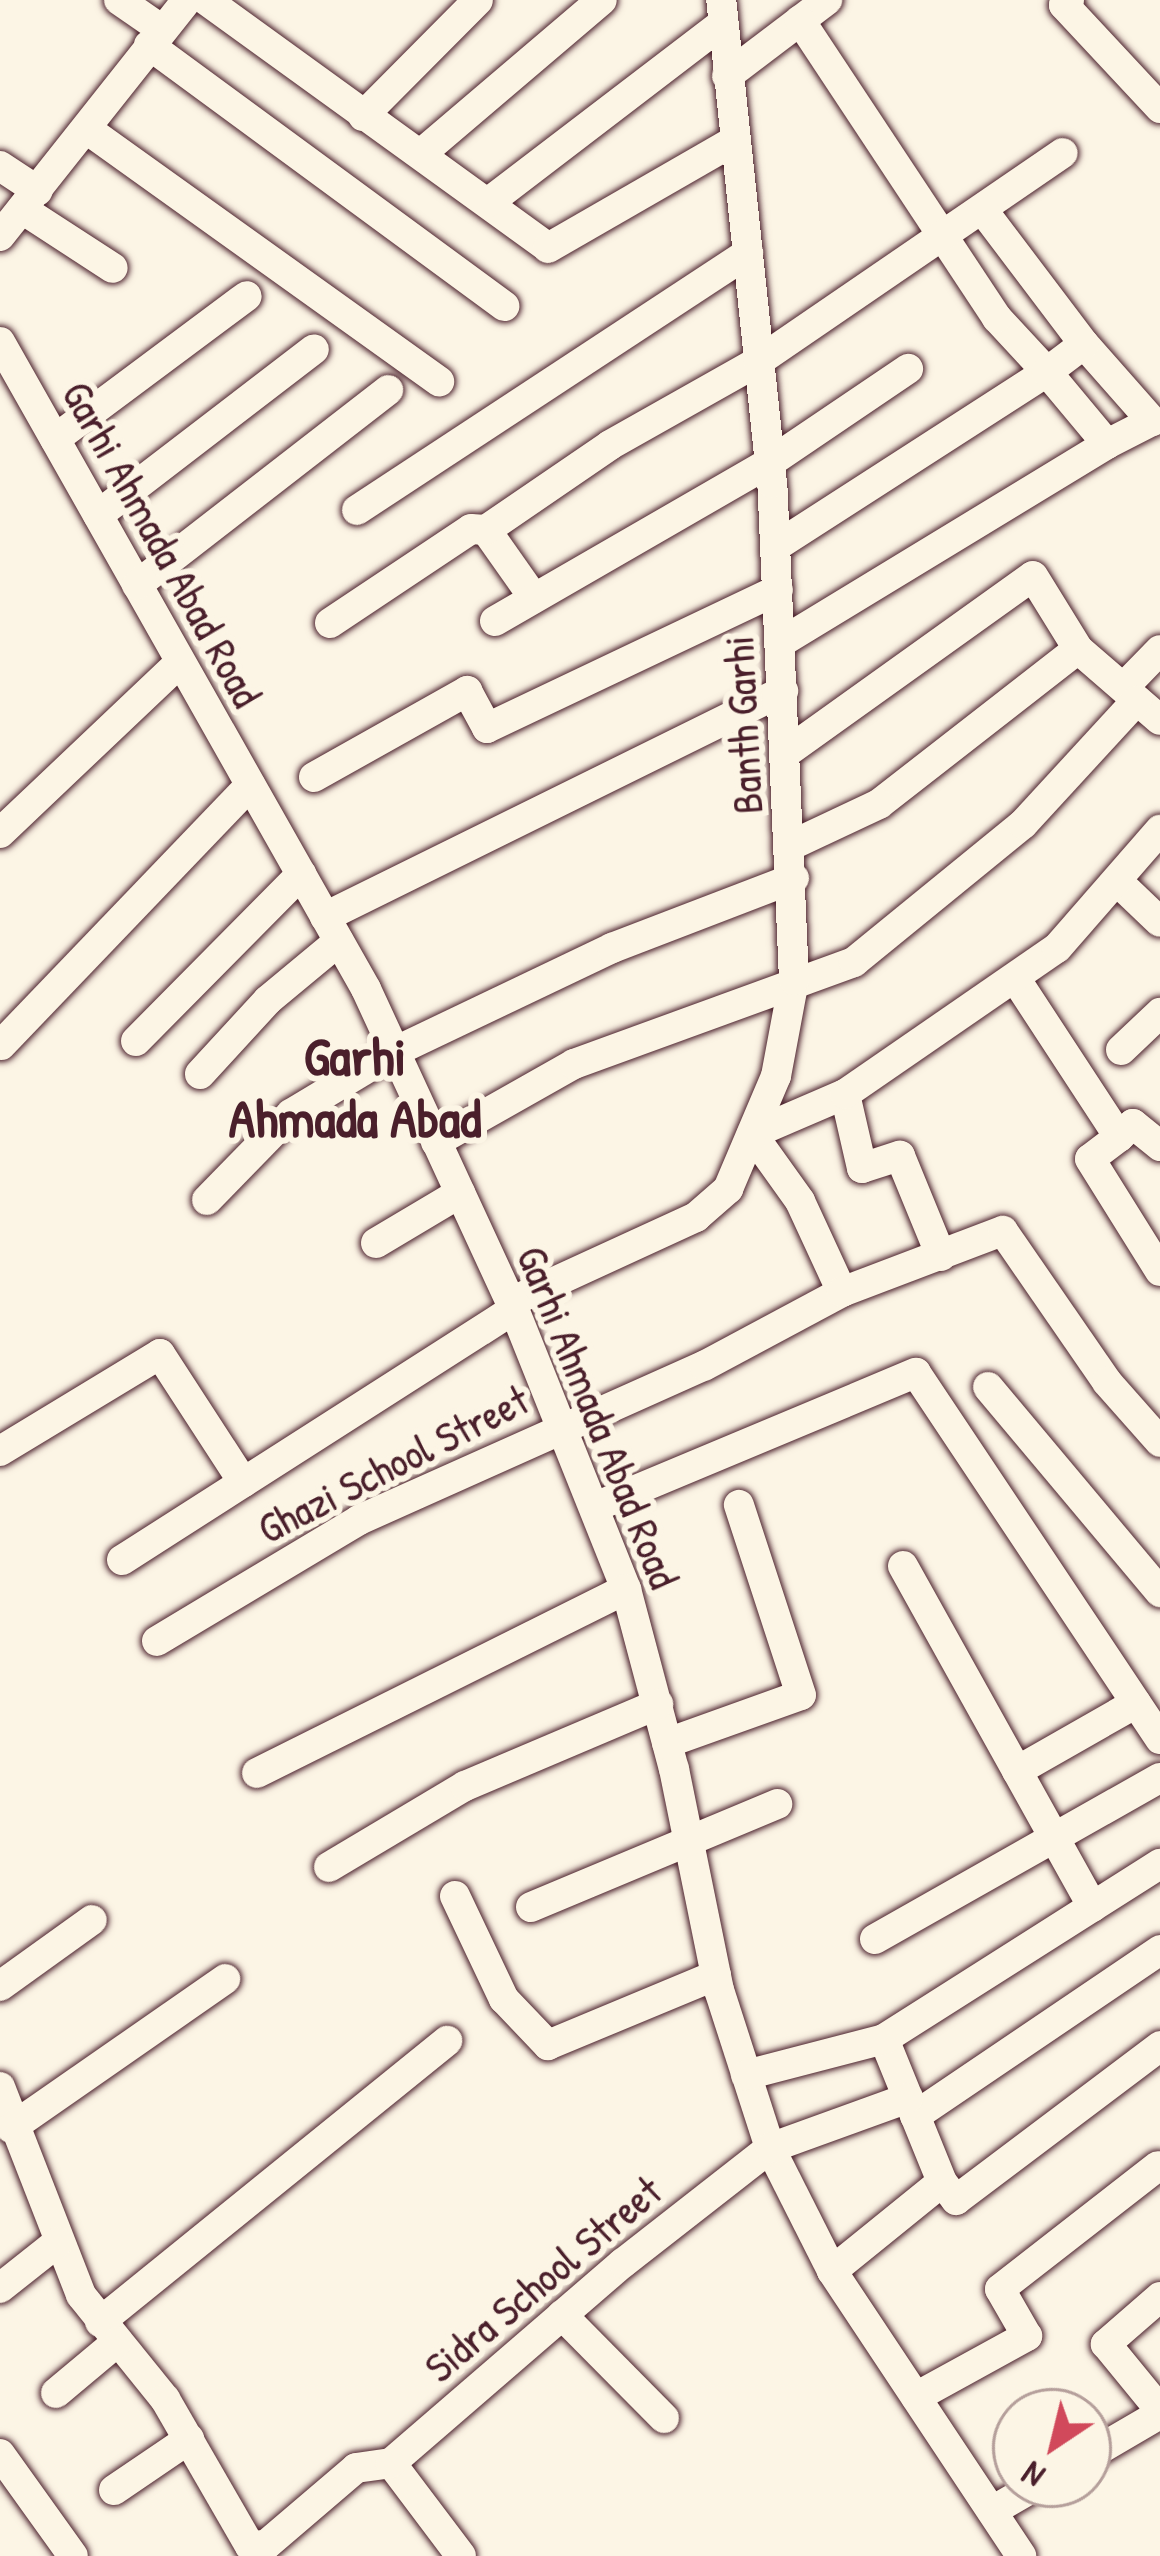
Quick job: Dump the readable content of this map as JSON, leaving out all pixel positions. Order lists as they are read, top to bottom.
{
  "streets": {
    "street": [
      "Garhi Ahmada Abad Road",
      "Banth Garhi",
      "Ghazi School Street",
      "Sidra School Street"
    ]
  },
  "crossings": [
    ["Garhi Ahmada Abad Road", "Banth Garhi"],
    ["Garhi Ahmada Abad Road", "Ghazi School Street"],
    ["Garhi Ahmada Abad Road", "Sidra School Street"]
  ],
  "districts": ["Garhi Ahmada Abad"],
  "north": "bottom left"
}
